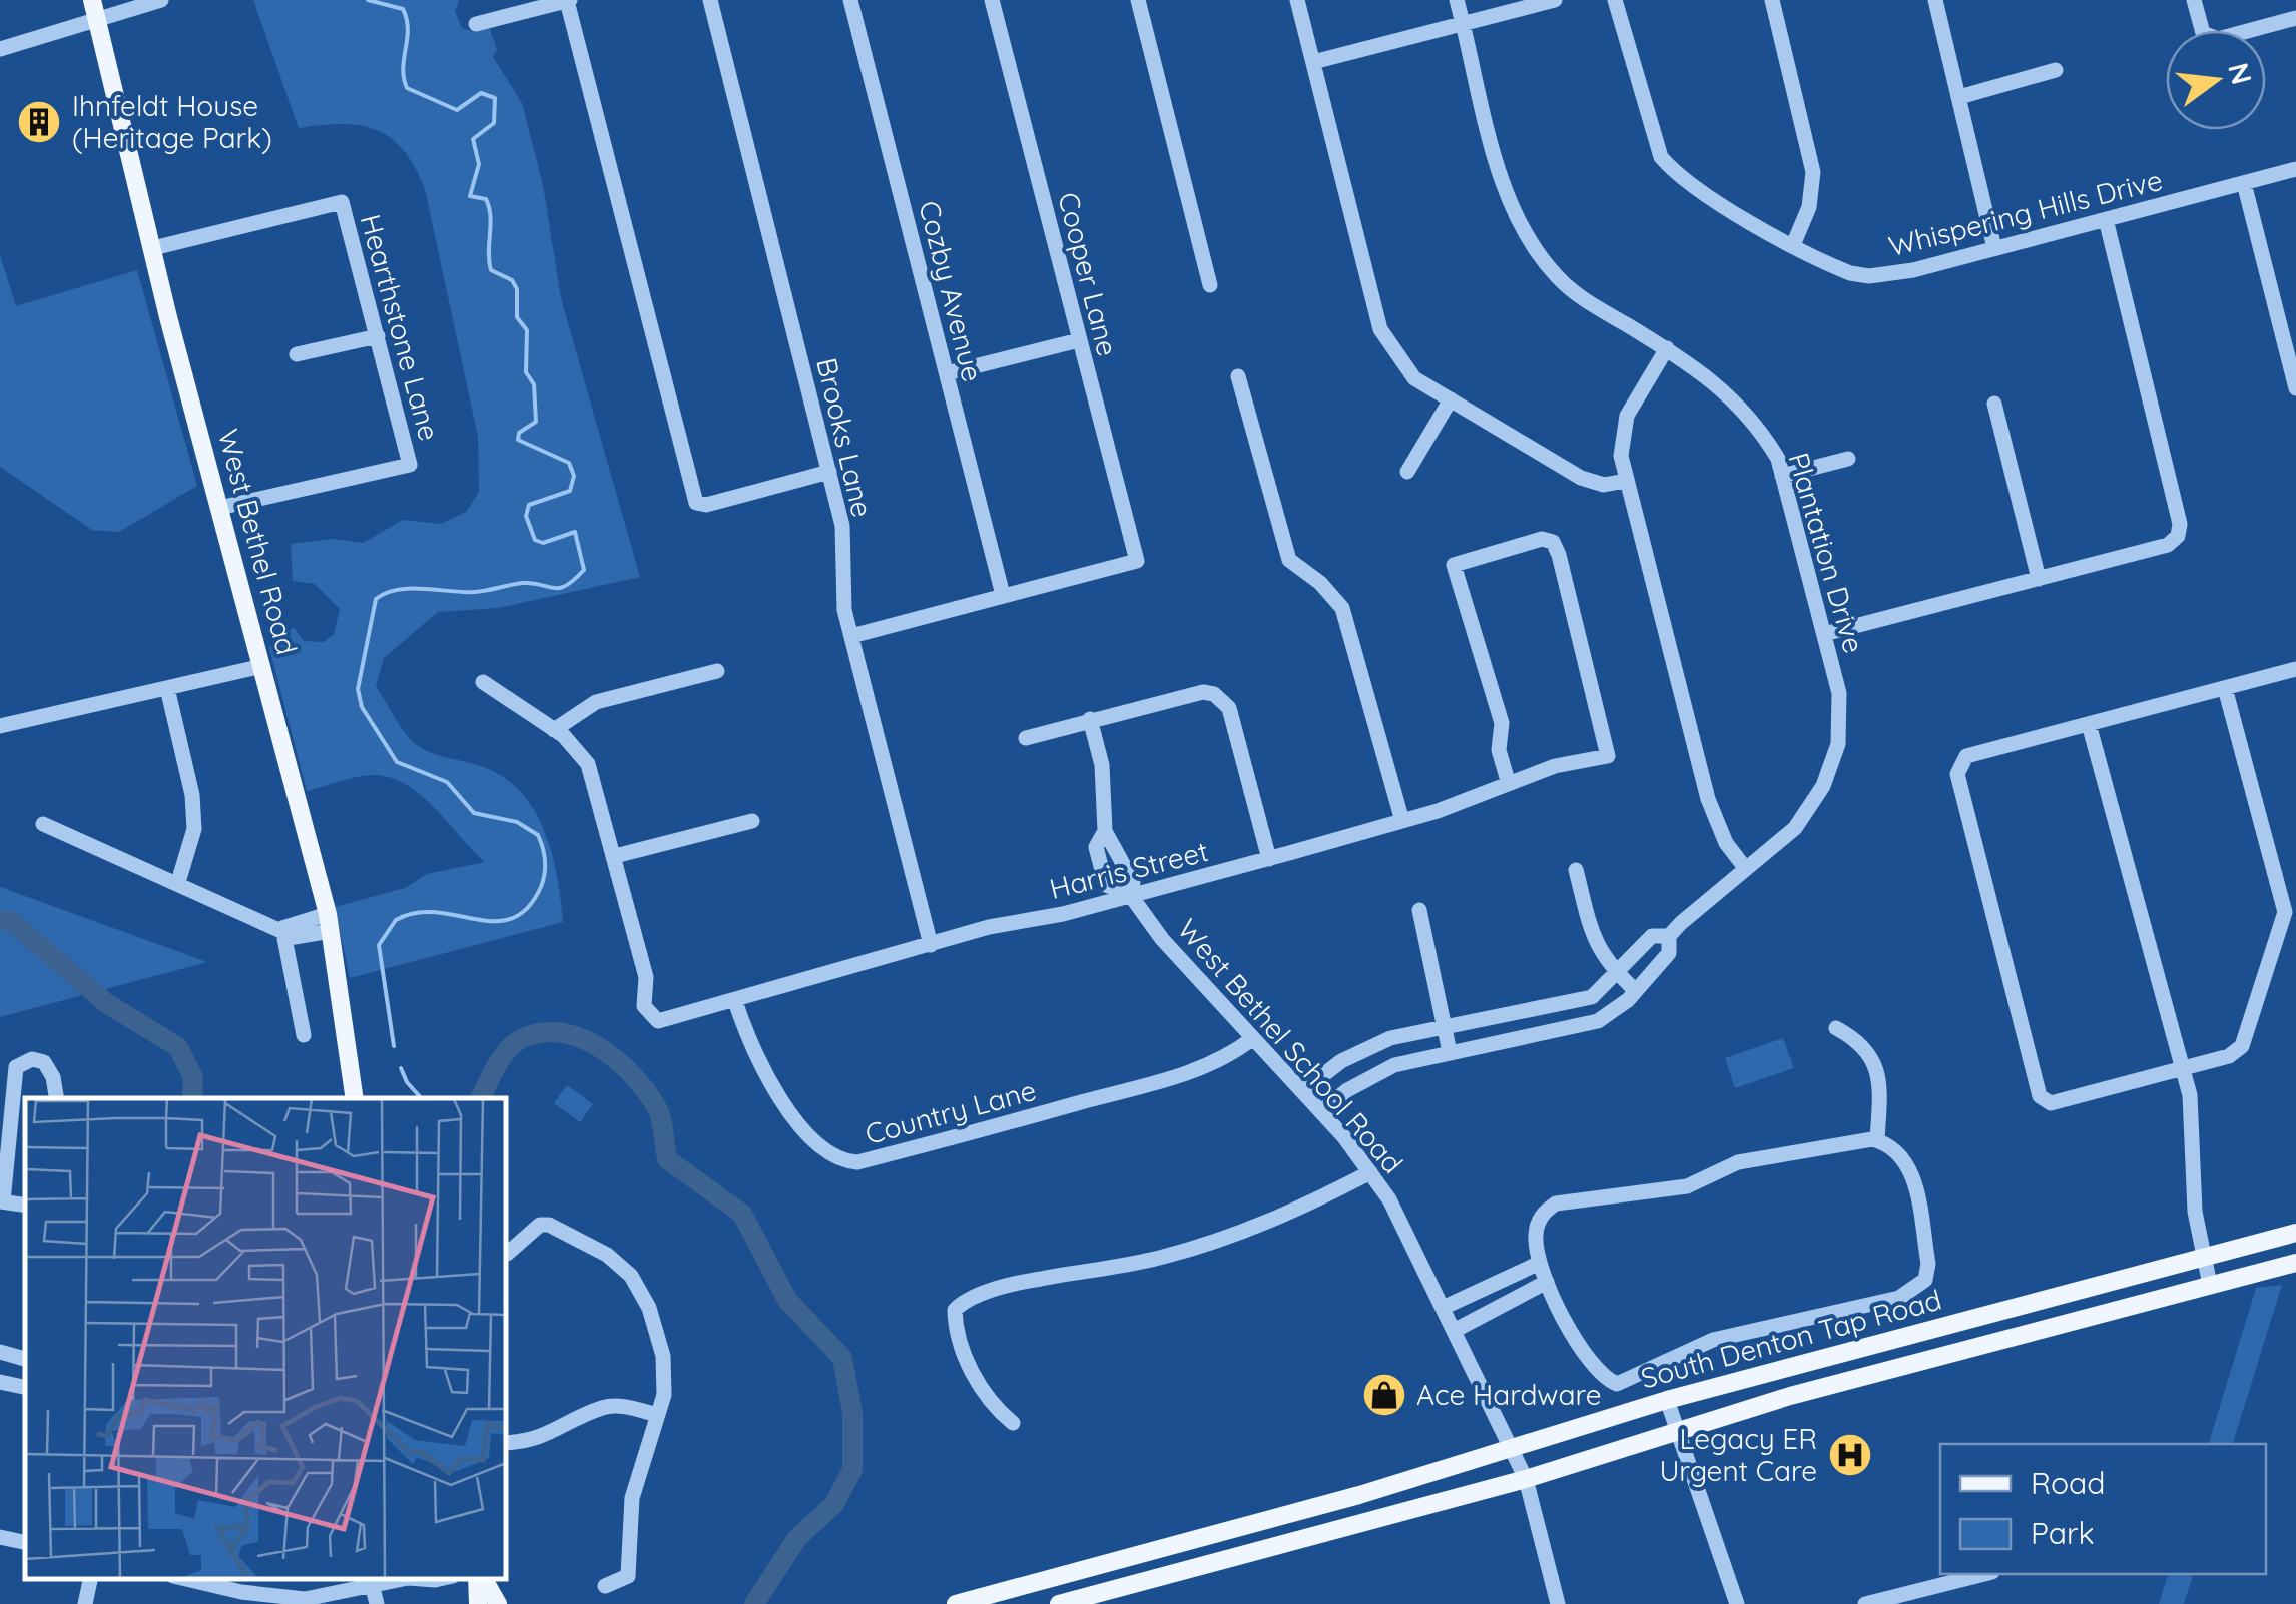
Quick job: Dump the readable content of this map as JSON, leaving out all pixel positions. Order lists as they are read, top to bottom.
{
  "streets": {
    "main road": ["West Bethel Road", "South Denton Tap Road"],
    "street": [
      "Whispering Hills Drive",
      "Cooper Lane",
      "Cozby Avenue",
      "Hearthstone Lane",
      "Brooks Lane",
      "Plantation Drive",
      "Harris Street",
      "West Bethel School Road",
      "Country Lane"
    ]
  },
  "crossings": [
    ["Cooper Lane", "Cozby Avenue"],
    ["Hearthstone Lane", "West Bethel Road"],
    ["Brooks Lane", "Harris Street"],
    ["Plantation Drive", "West Bethel School Road"],
    ["Harris Street", "West Bethel School Road"],
    ["Harris Street", "Country Lane"],
    ["West Bethel School Road", "Country Lane"],
    ["West Bethel School Road", "South Denton Tap Road"]
  ],
  "places": {
    "building": ["Ihnfeldt House (Heritage Park)"],
    "shop": ["Ace Hardware"],
    "hospital": ["Legacy ER Urgent Care"]
  },
  "legend": ["Road", "Park"],
  "north": "right"
}
